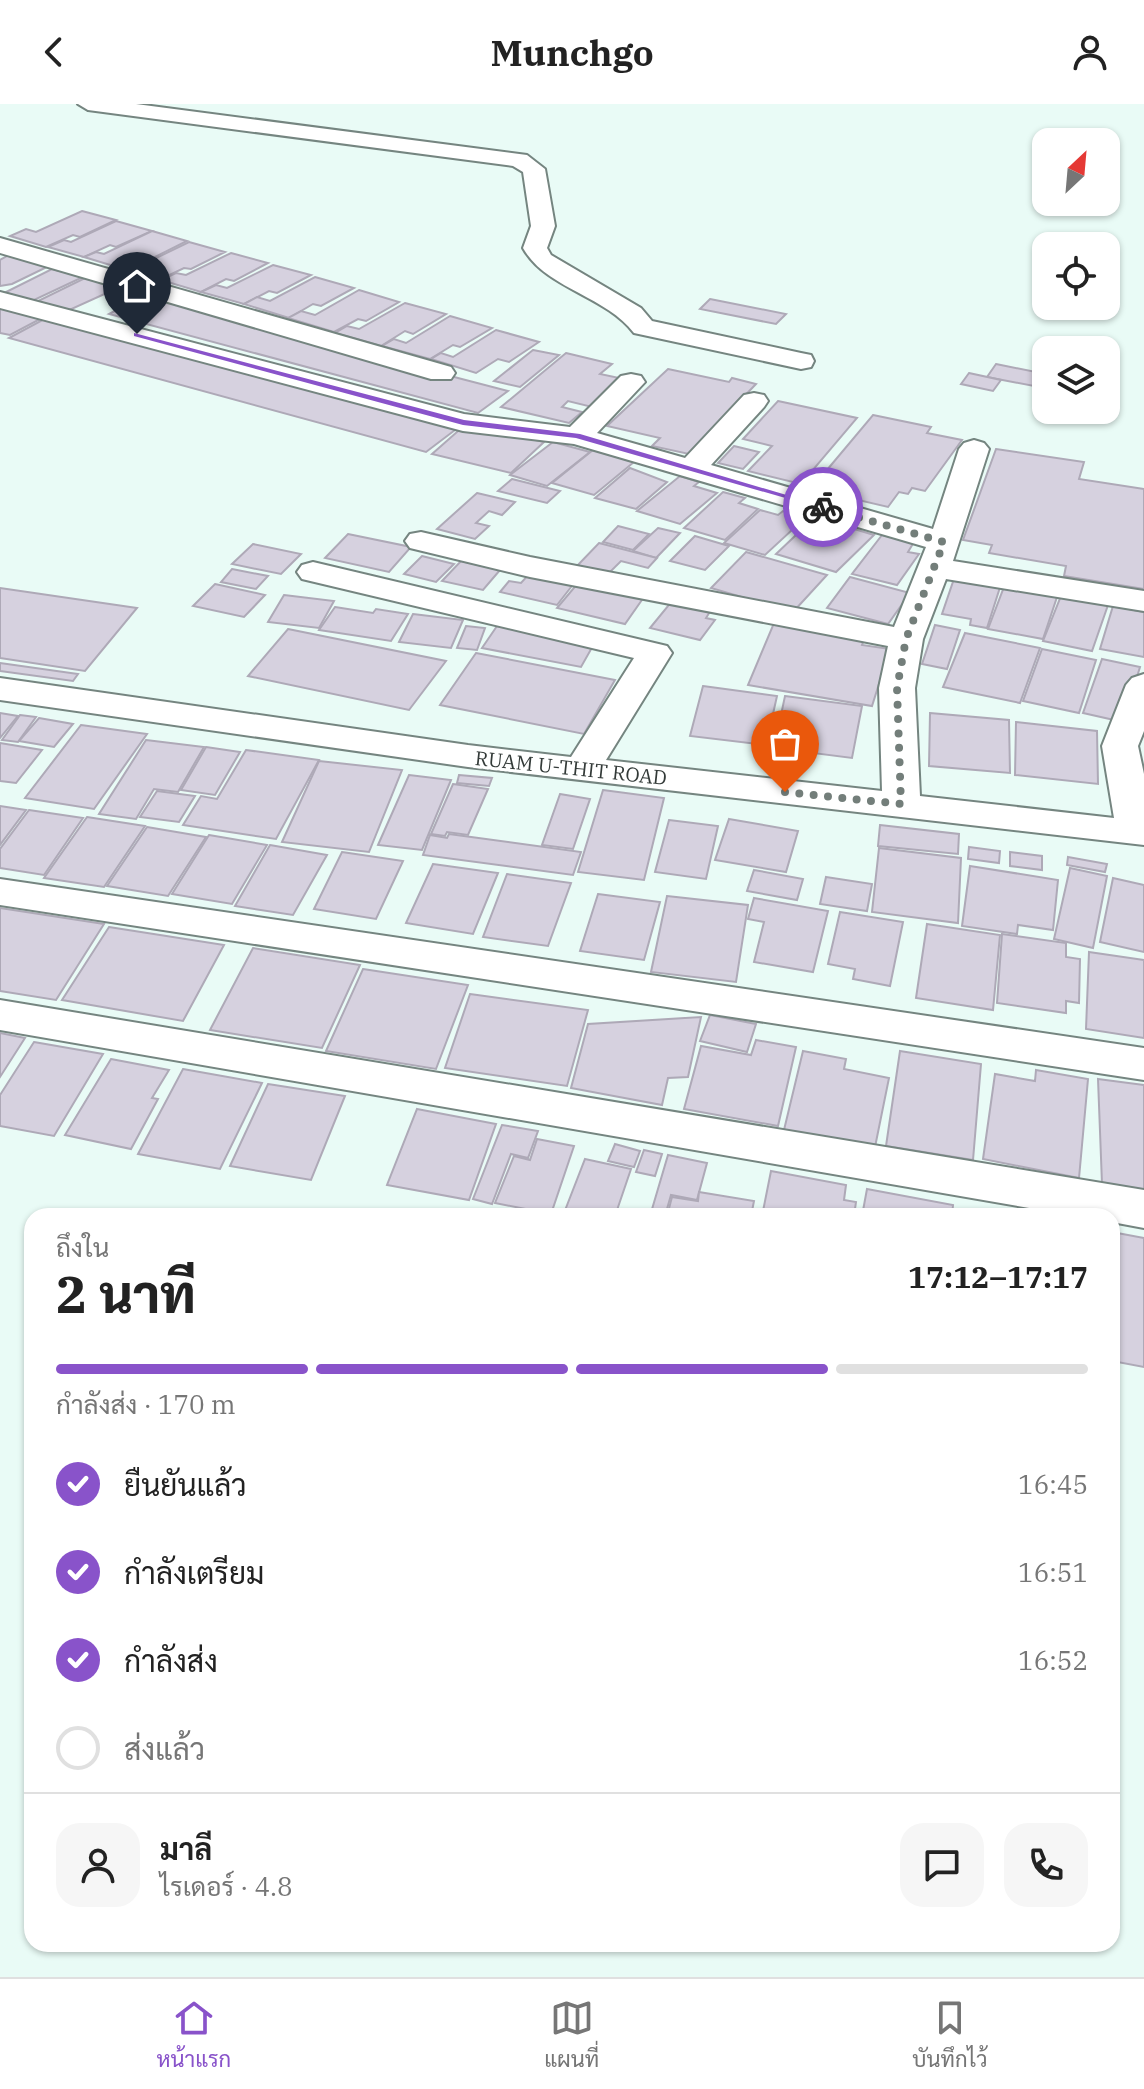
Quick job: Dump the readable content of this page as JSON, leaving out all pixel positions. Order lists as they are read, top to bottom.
{
  "streets": {
    "street": ["RUAM U-THIT ROAD"]
  },
  "north": "top right",
  "page": {
    "header": "Munchgo",
    "heading": ["2 นาที", "ถึงใน", "17:12–17:17"],
    "panel": ["มาลี", "ไรเดอร์ · 4.8"],
    "bar": "กำลังส่ง · 170 m",
    "list": [
      ["ยืนยันแล้ว", "16:45"],
      ["กำลังเตรียม", "16:51"],
      ["กำลังส่ง", "16:52"],
      "ส่งแล้ว"
    ],
    "tabs": ["หน้าแรก", "แผนที่", "บันทึกไว้"]
  }
}
